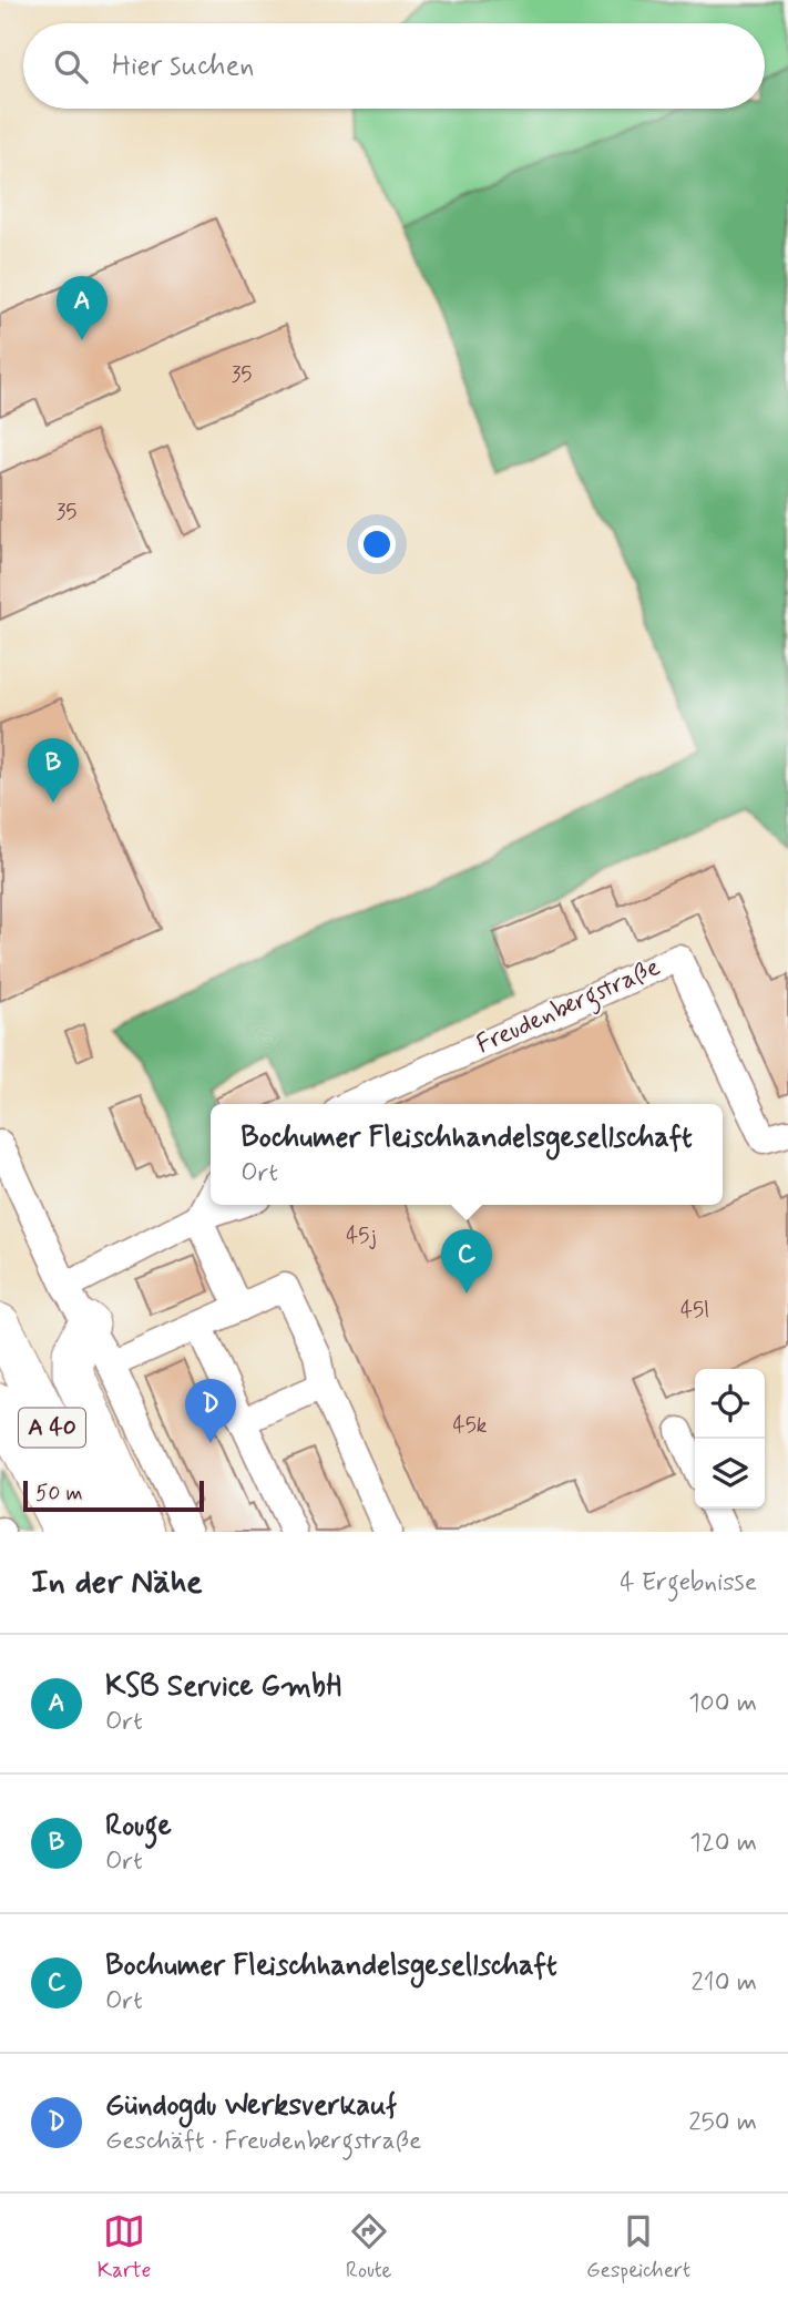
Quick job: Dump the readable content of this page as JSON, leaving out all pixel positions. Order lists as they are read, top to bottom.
{
  "streets": {
    "highway": ["A 40"],
    "street": ["Freudenbergstraße"]
  },
  "house_numbers": [
    "35",
    "35",
    "45j",
    "45l",
    "45k"
  ],
  "scale_bar": "50 m",
  "page": {
    "search": "Hier suchen",
    "pins": [
      "A",
      "B",
      "C",
      "D"
    ],
    "popup": ["Bochumer Fleischhandelsgesellschaft", "Ort"],
    "scale": "50 m",
    "heading": ["In der Nähe", "4 Ergebnisse"],
    "list": [
      {
        "mark": "A",
        "name": "KSB Service GmbH",
        "note": "Ort",
        "value": "100 m"
      },
      {
        "mark": "B",
        "name": "Rouge",
        "note": "Ort",
        "value": "120 m"
      },
      {
        "mark": "C",
        "name": "Bochumer Fleischhandelsgesellschaft",
        "note": "Ort",
        "value": "210 m"
      },
      {
        "mark": "D",
        "name": "Gündogdu Werksverkauf",
        "note": "Geschäft · Freudenbergstraße",
        "value": "250 m"
      }
    ],
    "nav": ["Karte", "Route", "Gespeichert"]
  }
}
